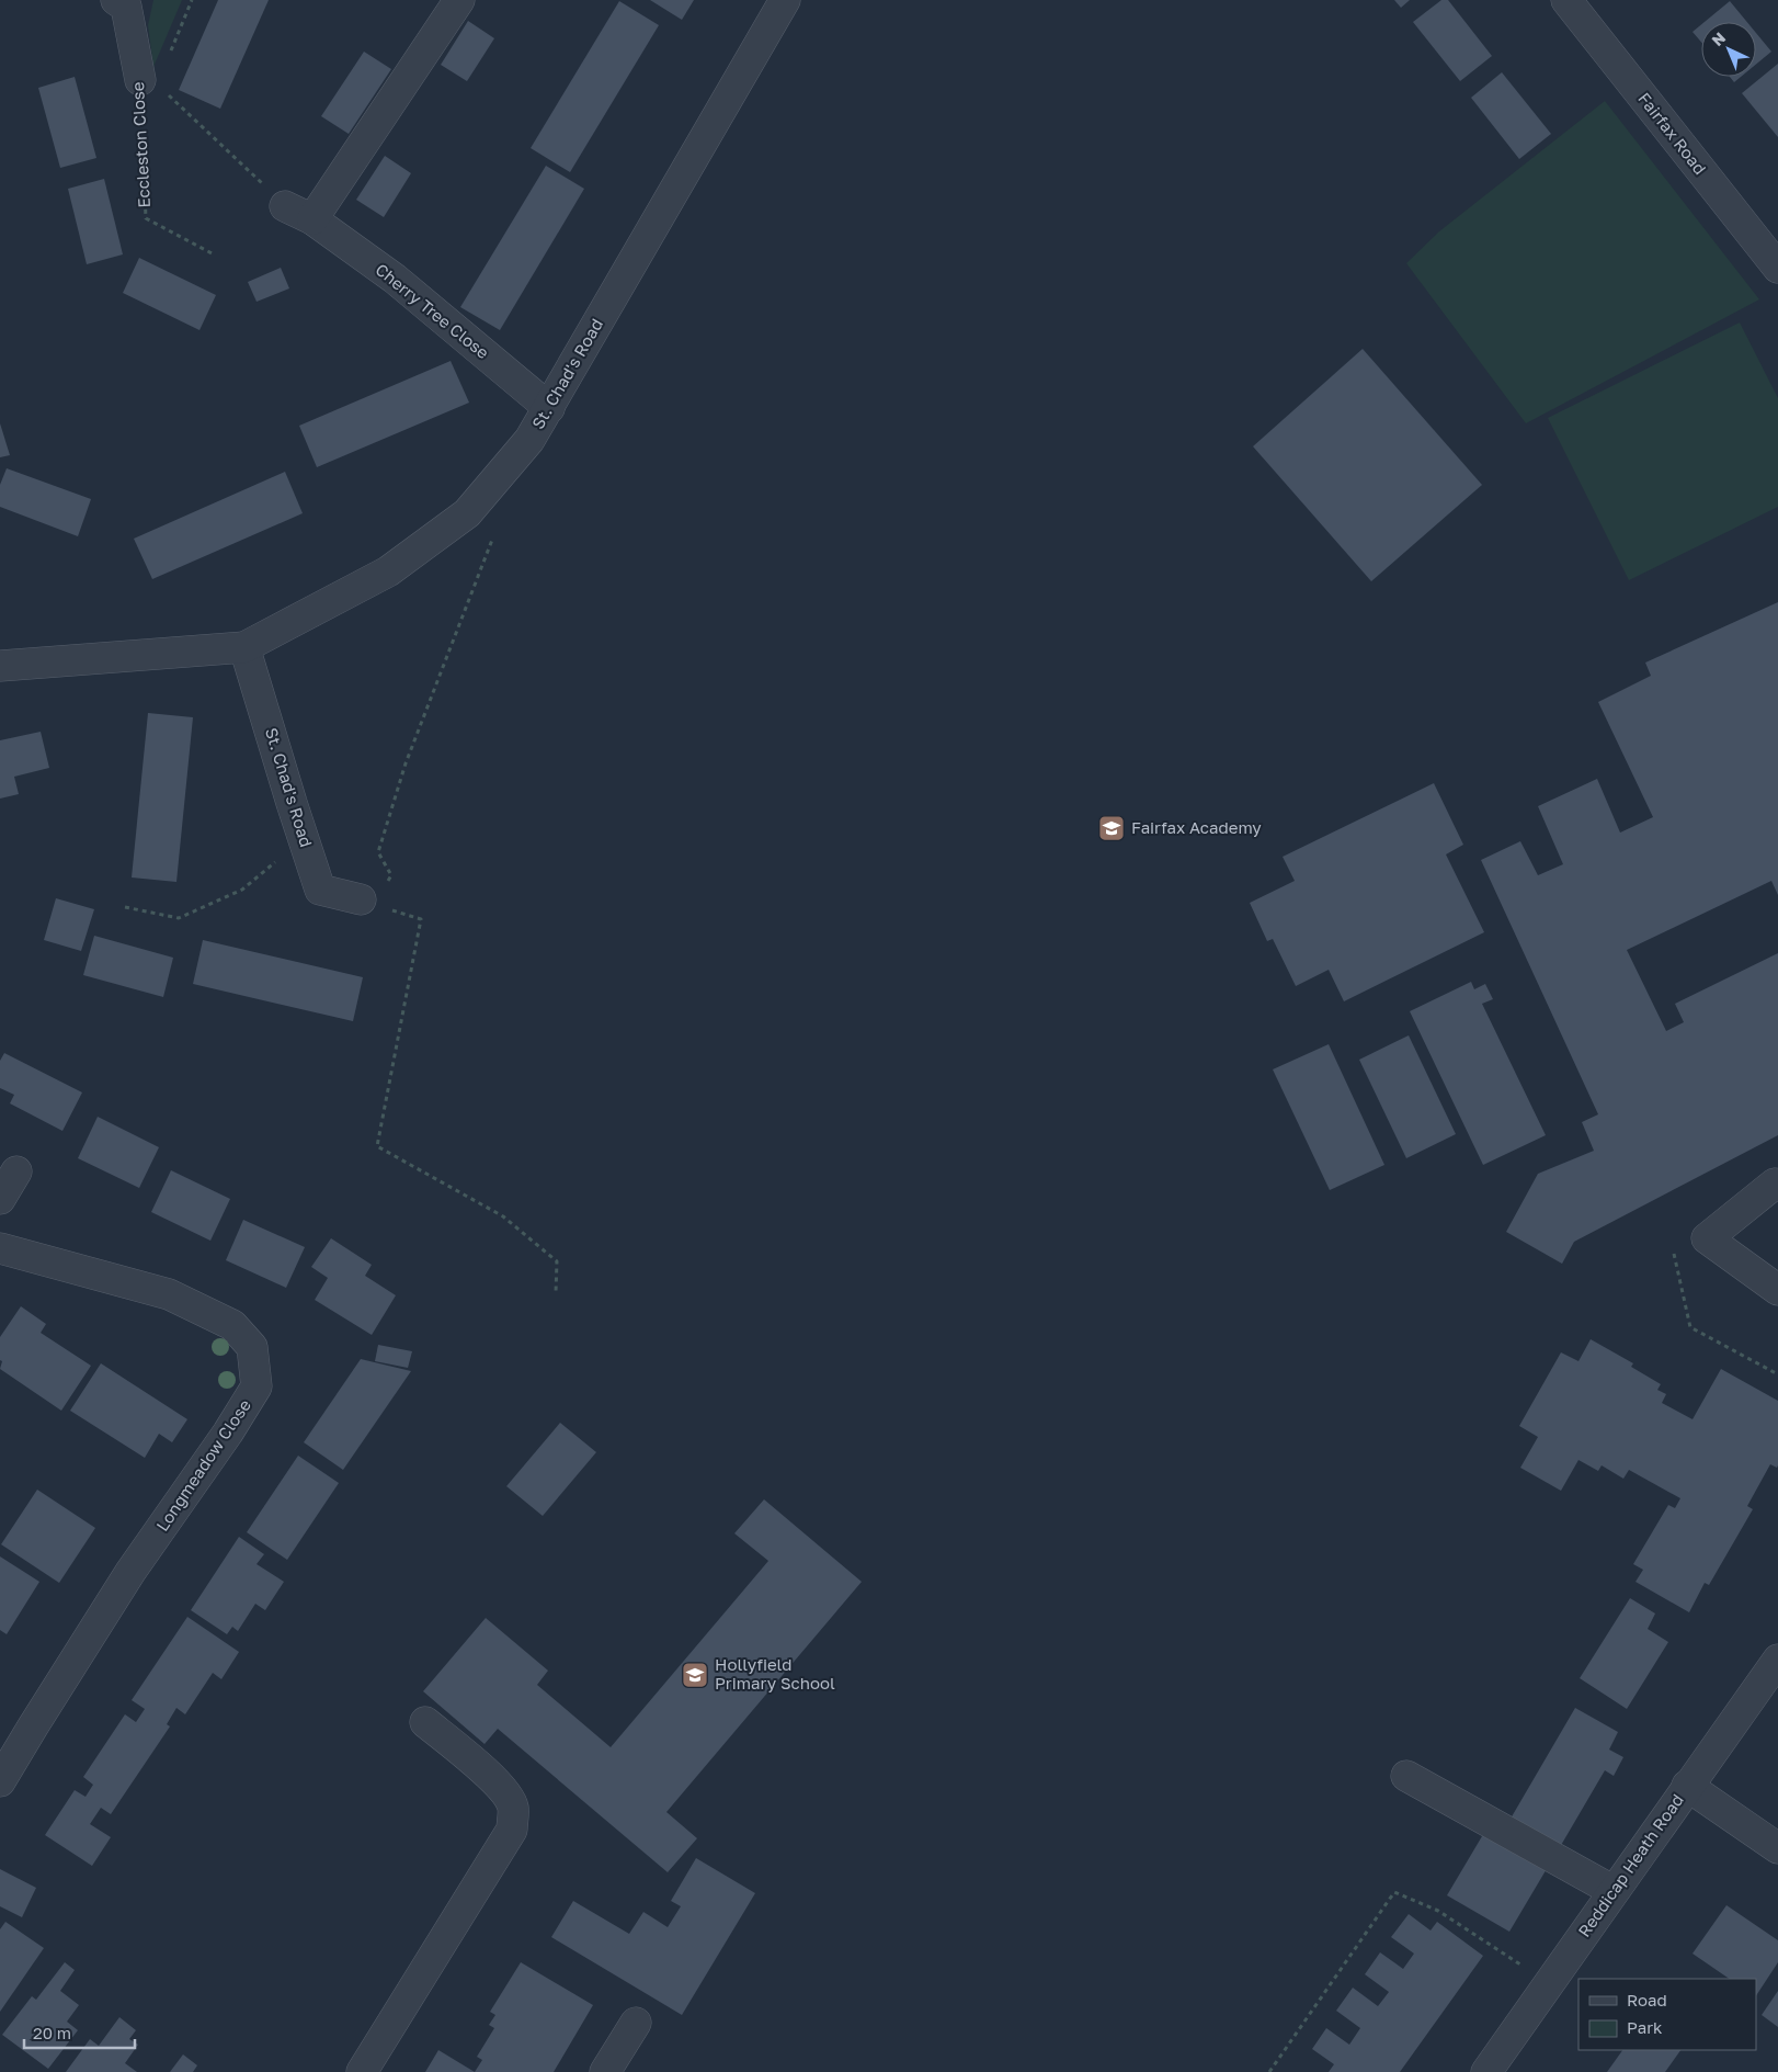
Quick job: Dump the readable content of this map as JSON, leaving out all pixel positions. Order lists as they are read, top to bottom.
{
  "streets": {
    "street": [
      "Fairfax Road",
      "Eccleston Close",
      "Cherry Tree Close",
      "St. Chad's Road",
      "Longmeadow Close",
      "Reddicap Heath Road"
    ]
  },
  "crossings": [
    ["Cherry Tree Close", "St. Chad's Road"]
  ],
  "places": {
    "school or university": ["Fairfax Academy", "Hollyfield Primary School"]
  },
  "legend": ["Road", "Park"],
  "scale_bar": "20 m",
  "north": "top left"
}
